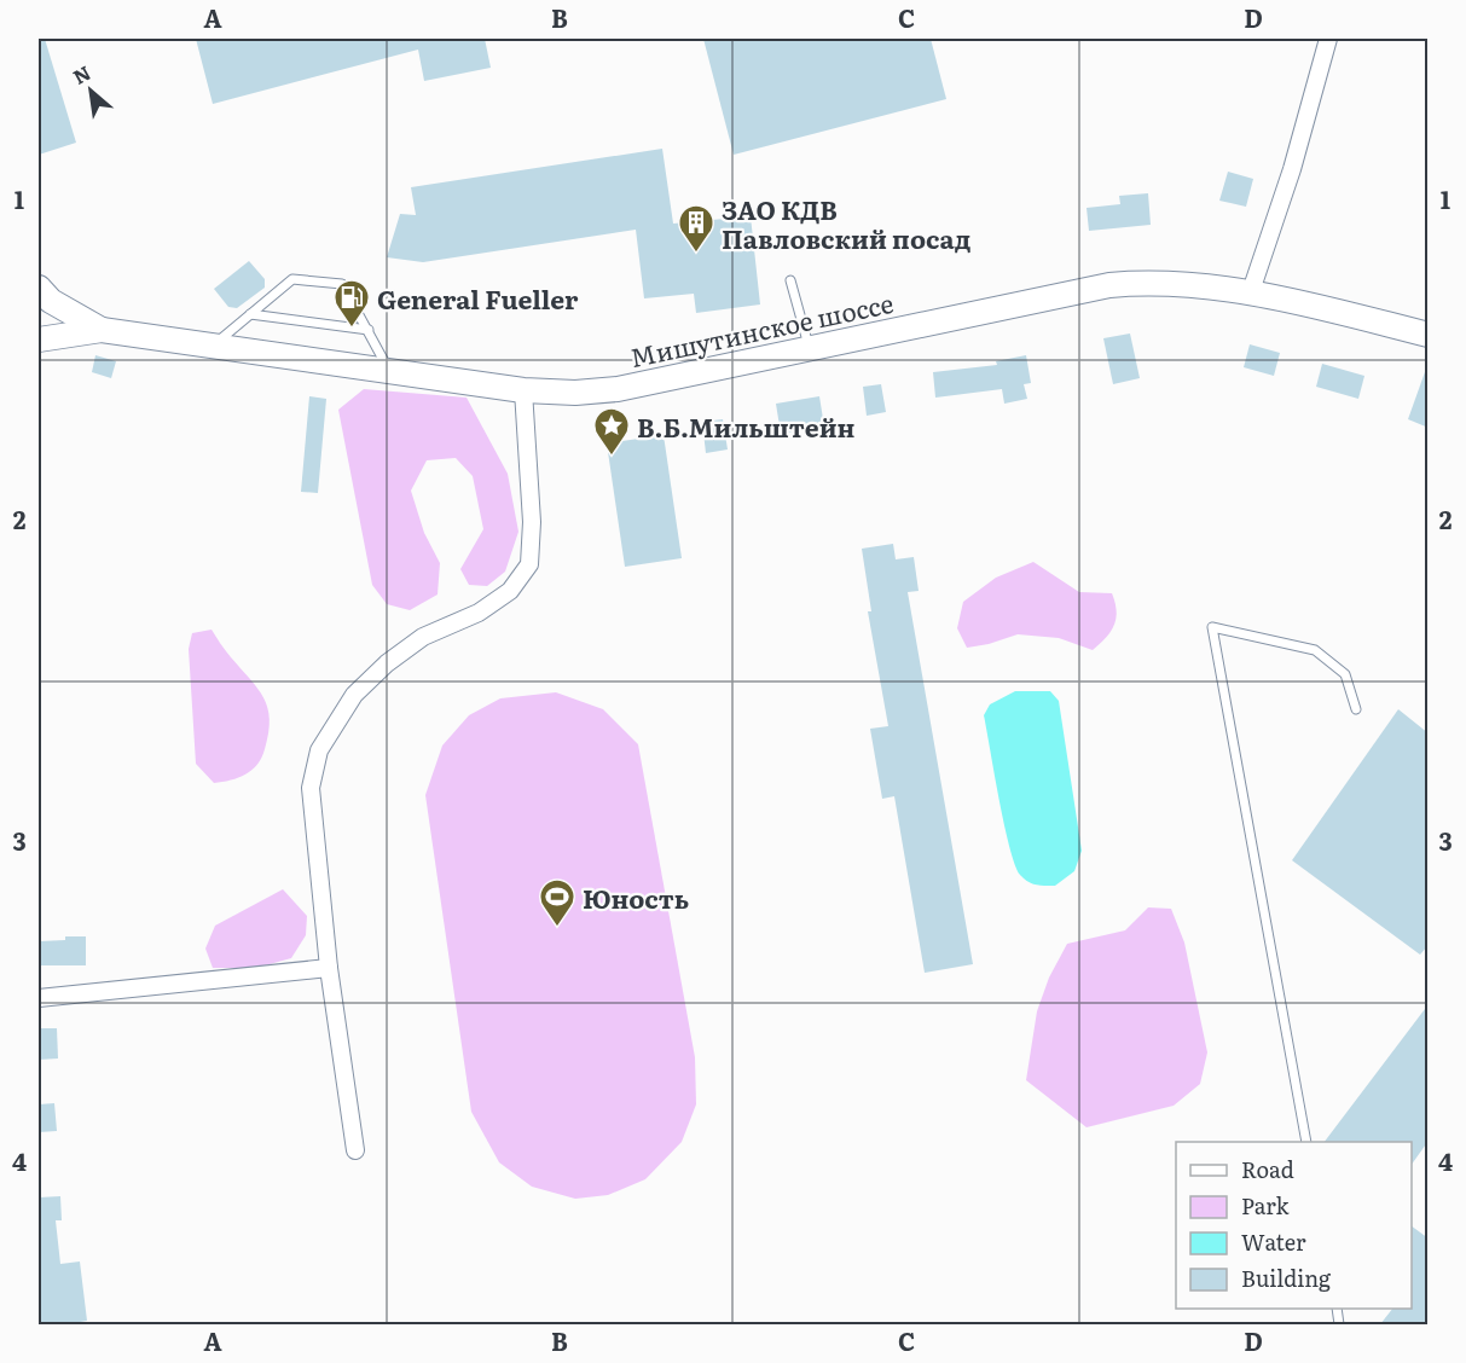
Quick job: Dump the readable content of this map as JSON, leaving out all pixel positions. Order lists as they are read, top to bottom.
{
  "streets": {
    "main road": ["Мишутинское шоссе"]
  },
  "places": {
    "building": ["ЗАО КДВ Павловский посад"],
    "fuel station": ["General Fueller"],
    "place": ["В.Б.Мильштейн"],
    "sports": ["Юность"]
  },
  "legend": [
    "Road",
    "Park",
    "Water",
    "Building"
  ],
  "north": "top left",
  "grid": {
    "columns": [
      "A",
      "B",
      "C",
      "D"
    ],
    "rows": [
      "1",
      "2",
      "3",
      "4"
    ]
  }
}
